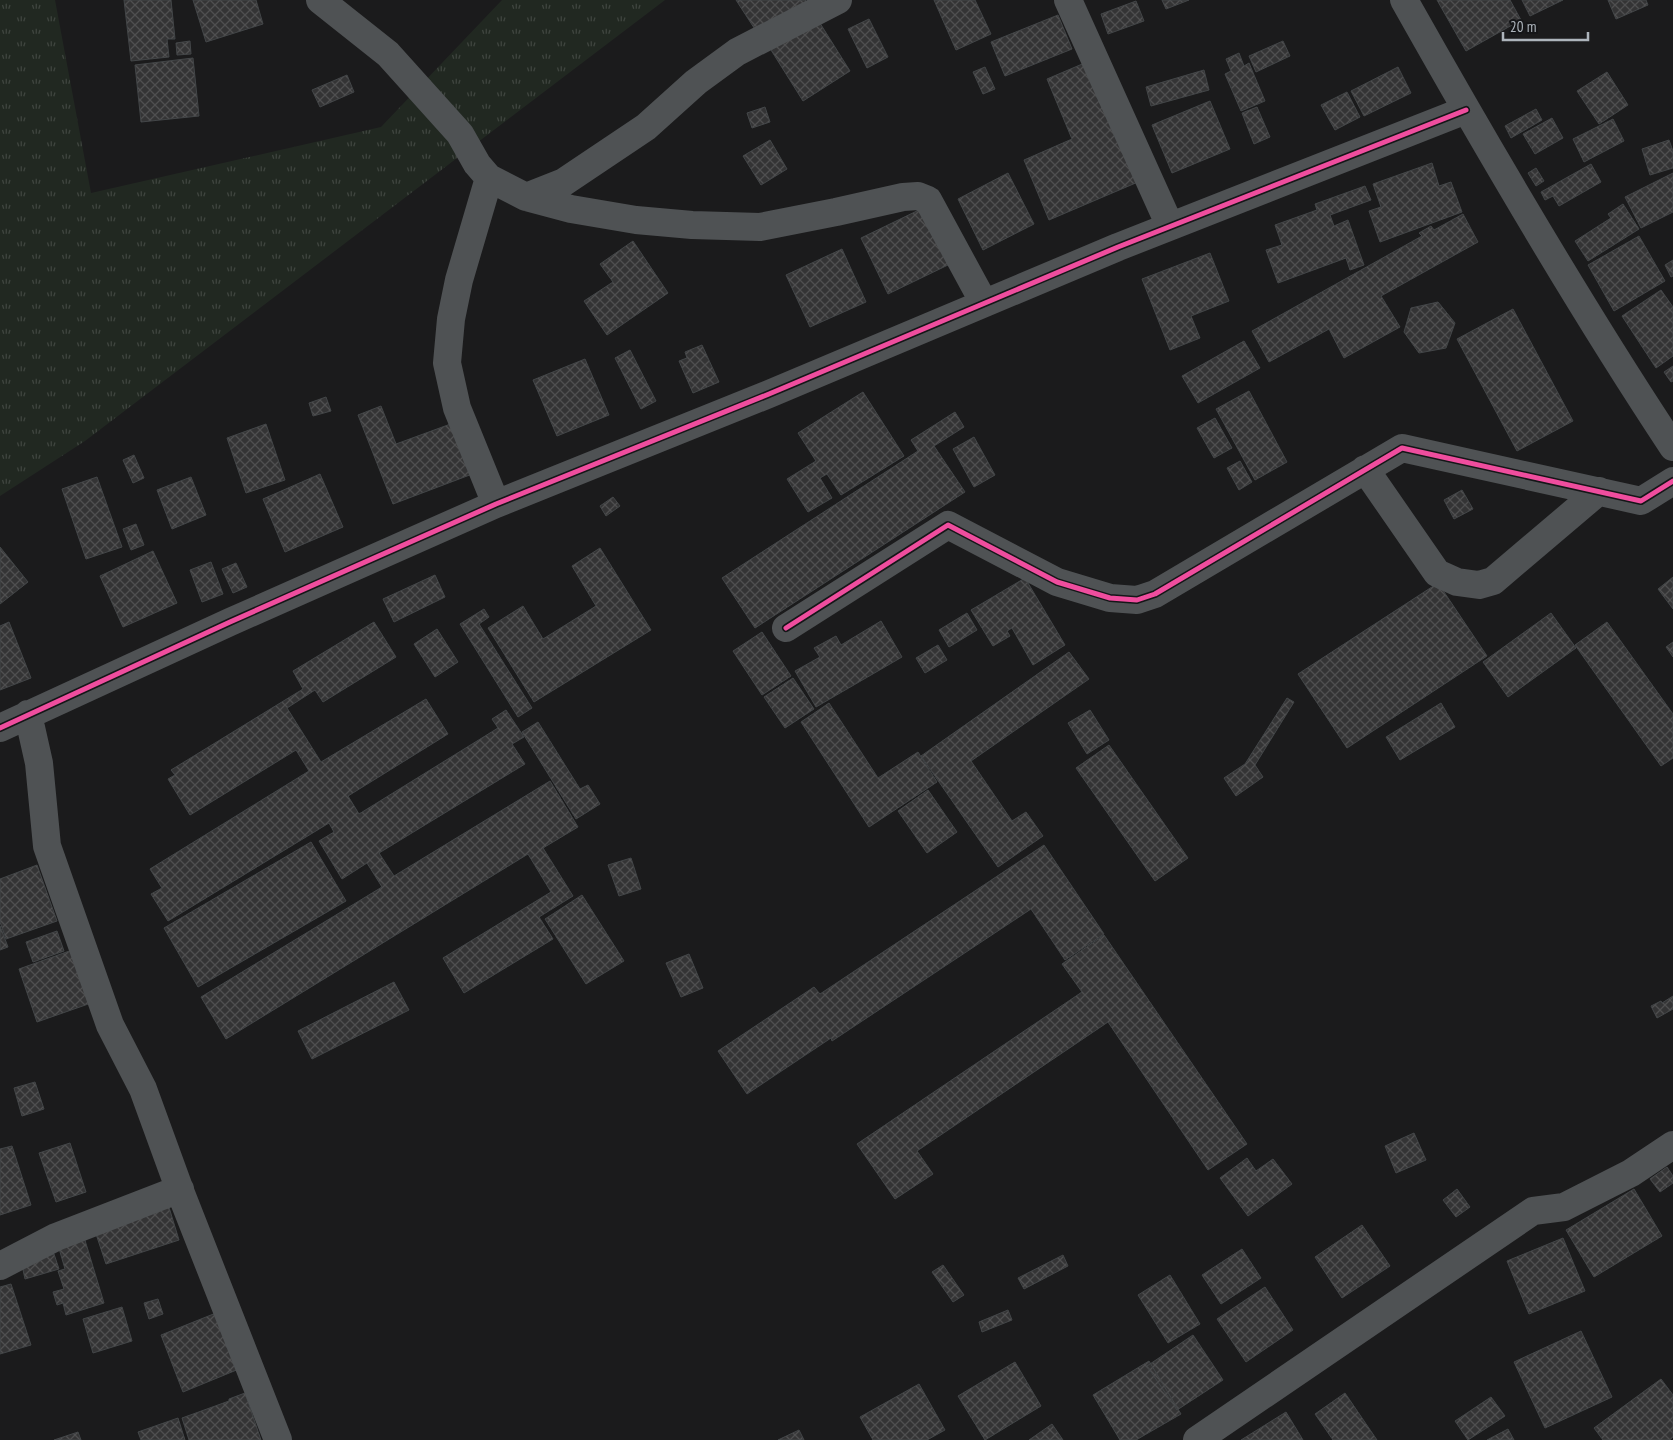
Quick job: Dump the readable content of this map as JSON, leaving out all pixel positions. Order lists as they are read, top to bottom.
{
  "scale_bar": "20 m"
}
